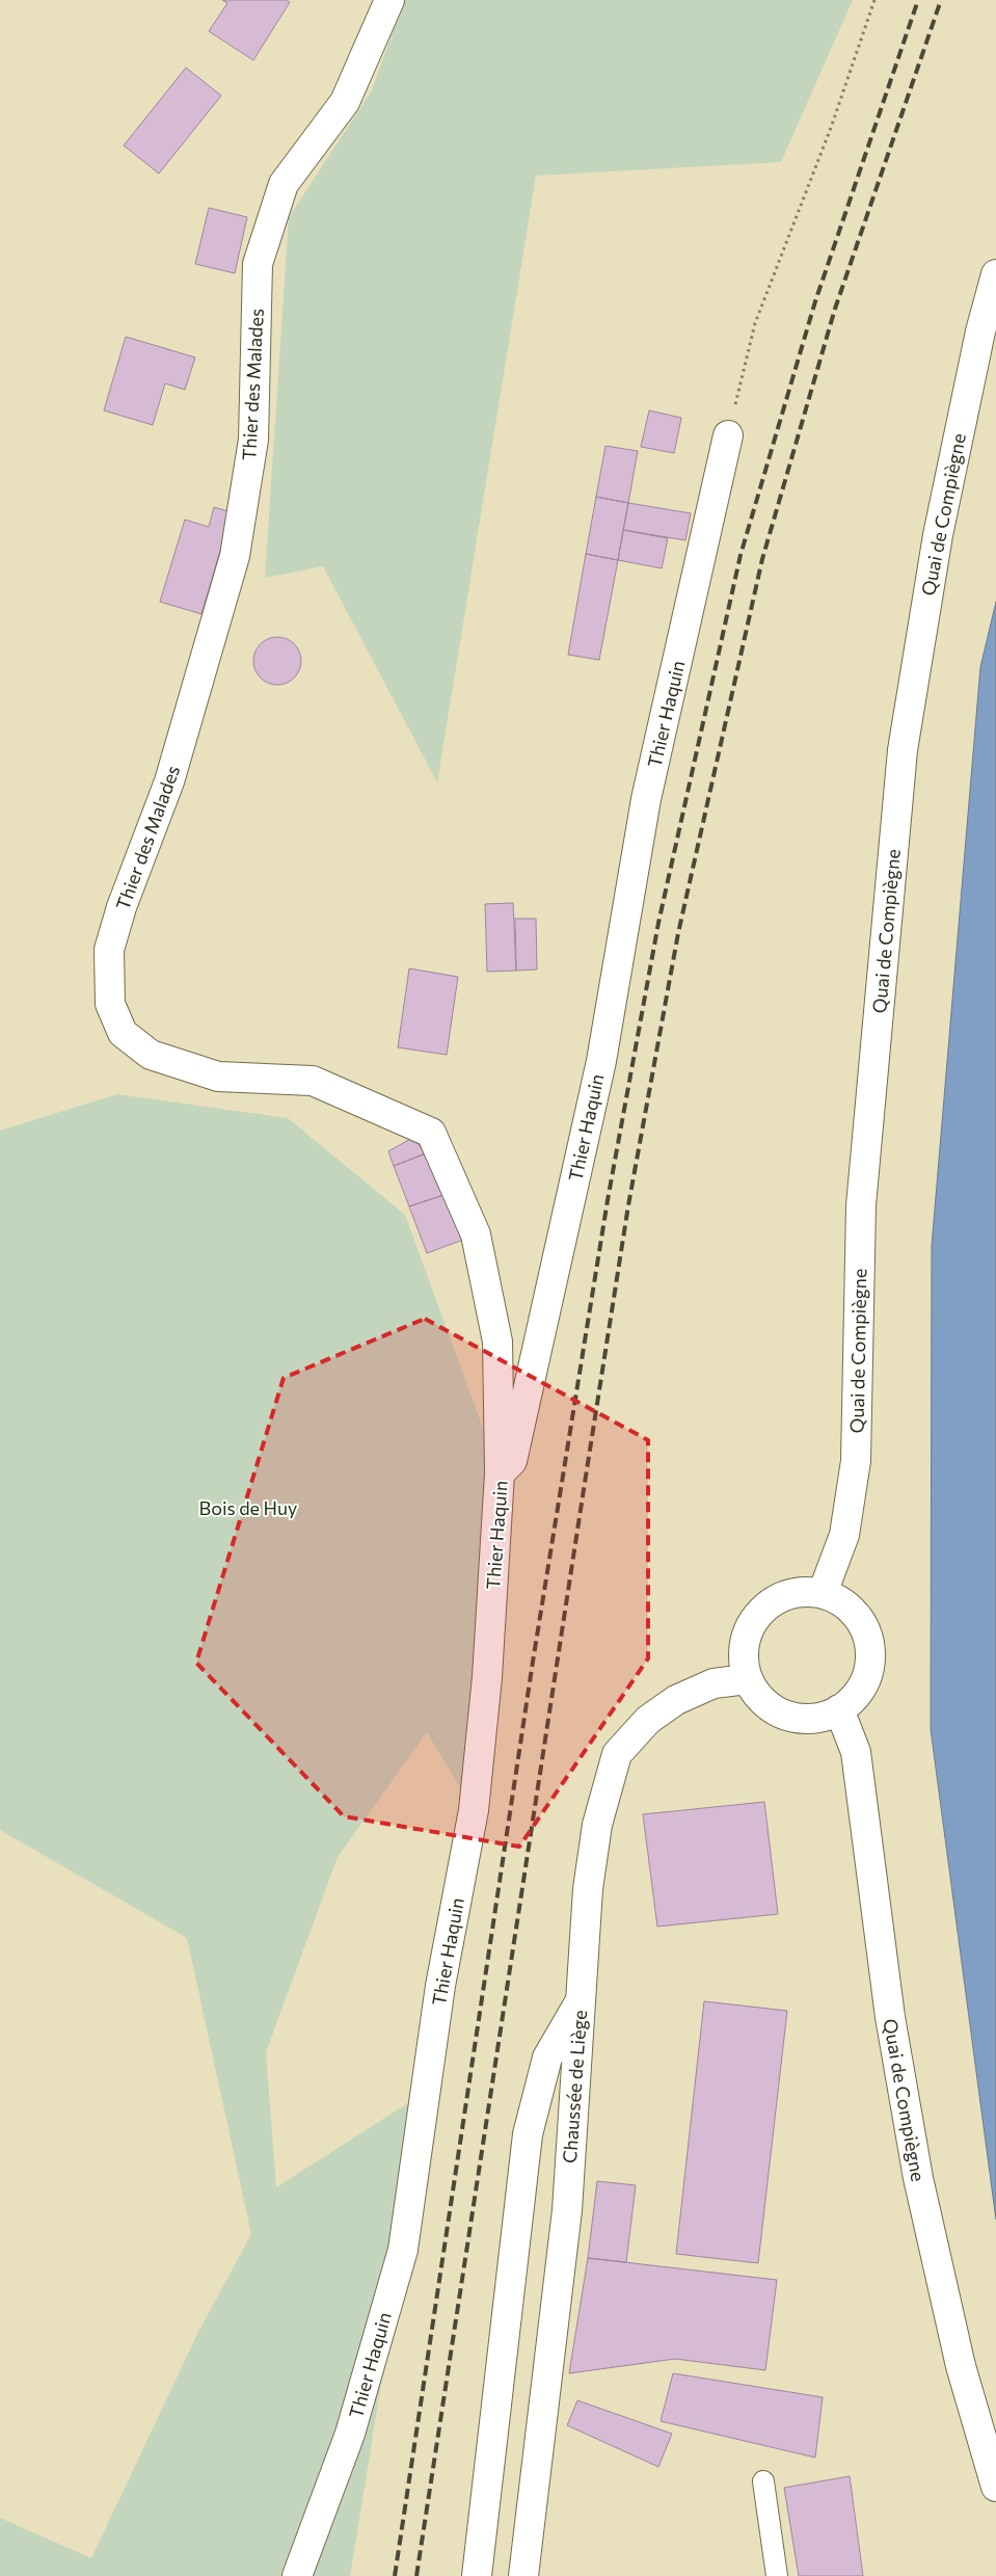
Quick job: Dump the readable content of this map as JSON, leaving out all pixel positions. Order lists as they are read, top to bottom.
{
  "streets": {
    "street": [
      "Thier des Malades",
      "Quai de Compiègne",
      "Thier Haquin",
      "Chaussée de Liège"
    ]
  },
  "crossings": [
    ["Thier des Malades", "Thier Haquin"],
    ["Quai de Compiègne", "Chaussée de Liège"]
  ],
  "parks": ["Bois de Huy"]
}
